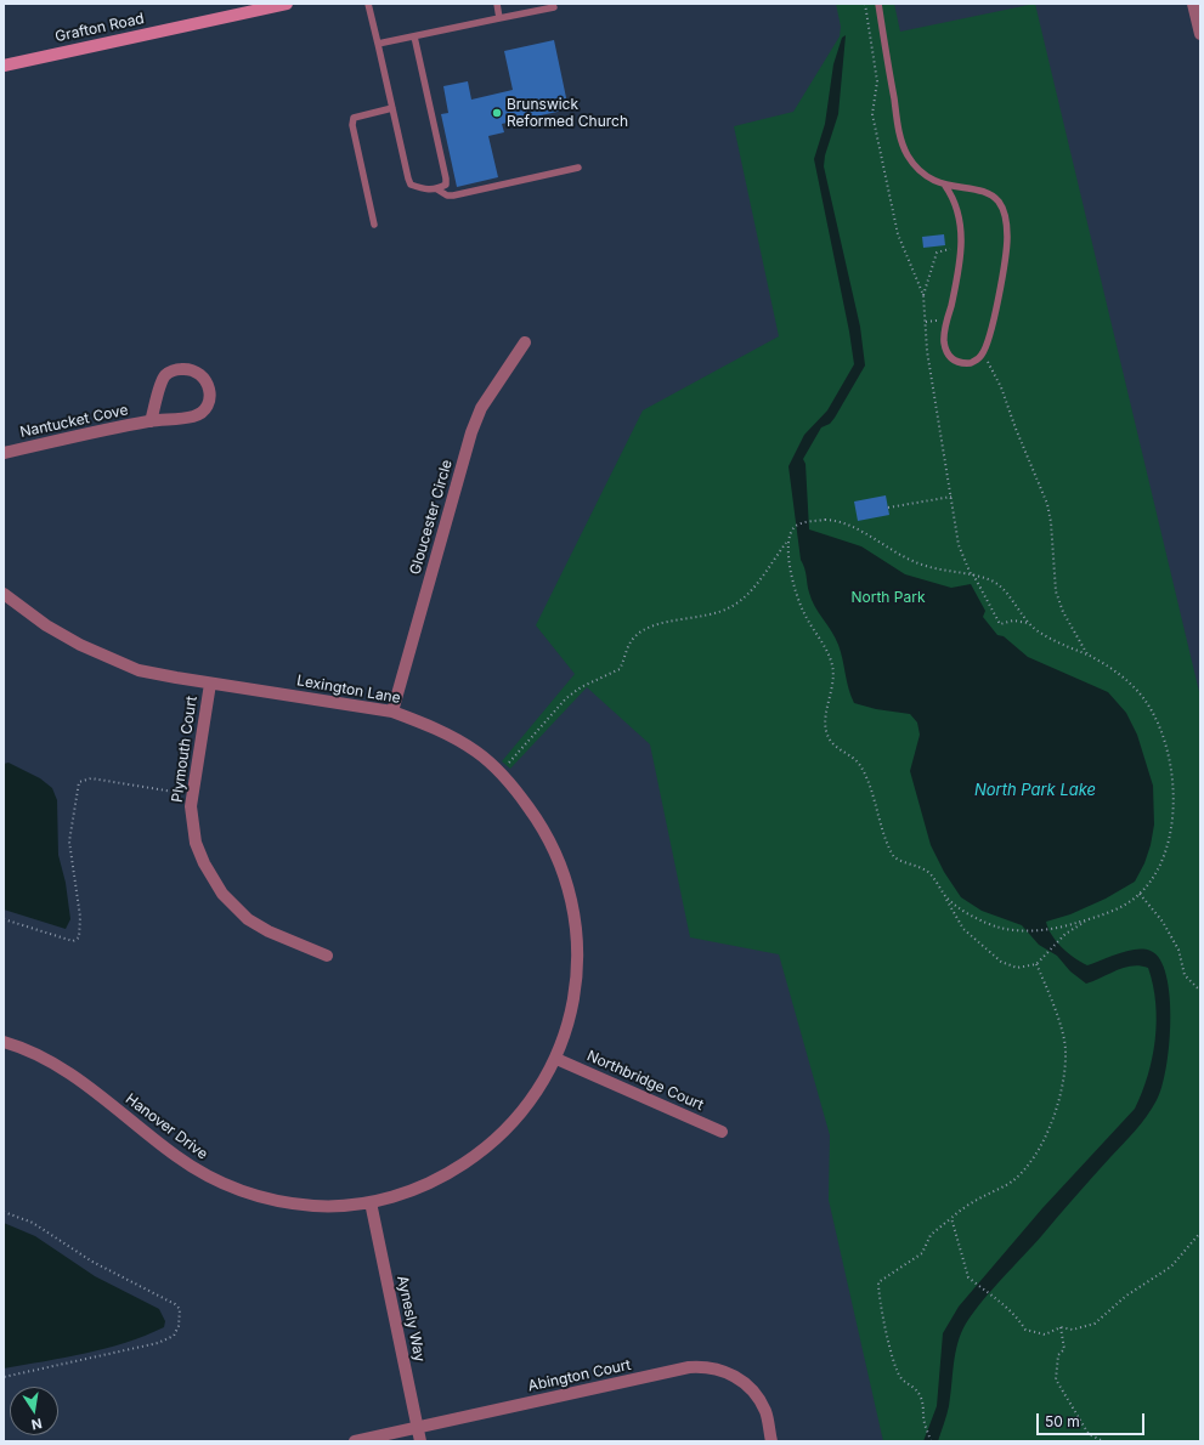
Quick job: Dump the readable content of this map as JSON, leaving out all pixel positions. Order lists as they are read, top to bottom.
{
  "streets": {
    "street": [
      "Grafton Road",
      "Nantucket Cove",
      "Gloucester Circle",
      "Lexington Lane",
      "Plymouth Court",
      "Northbridge Court",
      "Hanover Drive",
      "Aynesly Way",
      "Abington Court"
    ]
  },
  "crossings": [
    ["Gloucester Circle", "Lexington Lane"],
    ["Lexington Lane", "Plymouth Court"],
    ["Lexington Lane", "Northbridge Court"],
    ["Lexington Lane", "Hanover Drive"],
    ["Northbridge Court", "Hanover Drive"],
    ["Hanover Drive", "Aynesly Way"],
    ["Aynesly Way", "Abington Court"]
  ],
  "water": ["North Park Lake"],
  "parks": ["North Park"],
  "places": ["Brunswick Reformed Church"],
  "scale_bar": "50 m",
  "north": "bottom"
}
